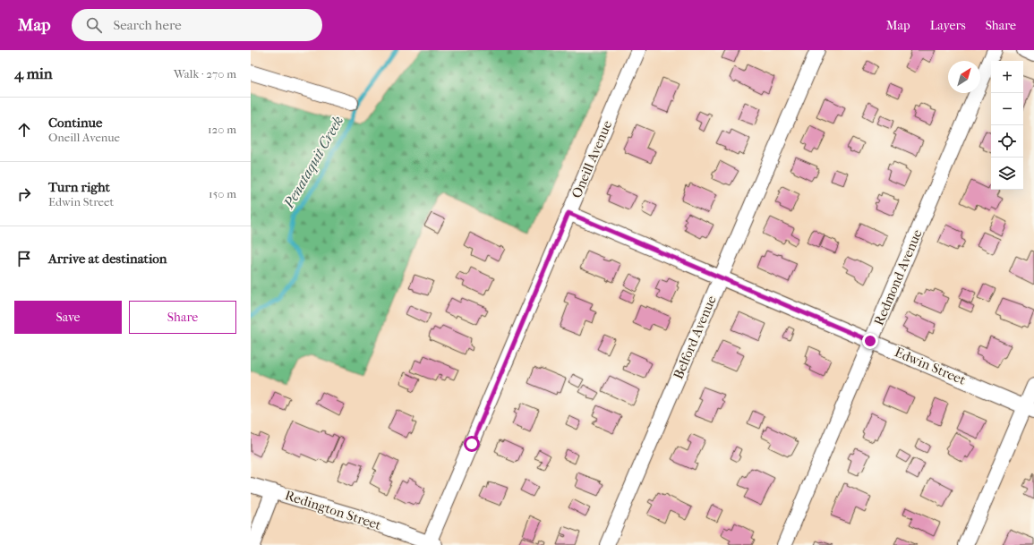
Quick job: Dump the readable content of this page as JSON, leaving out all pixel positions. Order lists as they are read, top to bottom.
{
  "streets": {
    "street": [
      "Oneill Avenue",
      "Redmond Avenue",
      "Belford Avenue",
      "Edwin Street",
      "Redington Street"
    ]
  },
  "crossings": [
    ["Oneill Avenue", "Edwin Street"],
    ["Oneill Avenue", "Redington Street"],
    ["Redmond Avenue", "Edwin Street"],
    ["Belford Avenue", "Edwin Street"]
  ],
  "water": ["Penataquit Creek"],
  "north": "top right",
  "page": {
    "header": "Map",
    "search": "Search here",
    "nav": ["Map", "Layers", "Share"],
    "heading": ["4 min", "Walk · 270 m"],
    "map_buttons": ["+", "−"],
    "list": [
      ["Continue", "Oneill Avenue", "120 m"],
      ["Turn right", "Edwin Street", "150 m"],
      "Arrive at destination"
    ],
    "buttons": ["Save", "Share"]
  }
}
